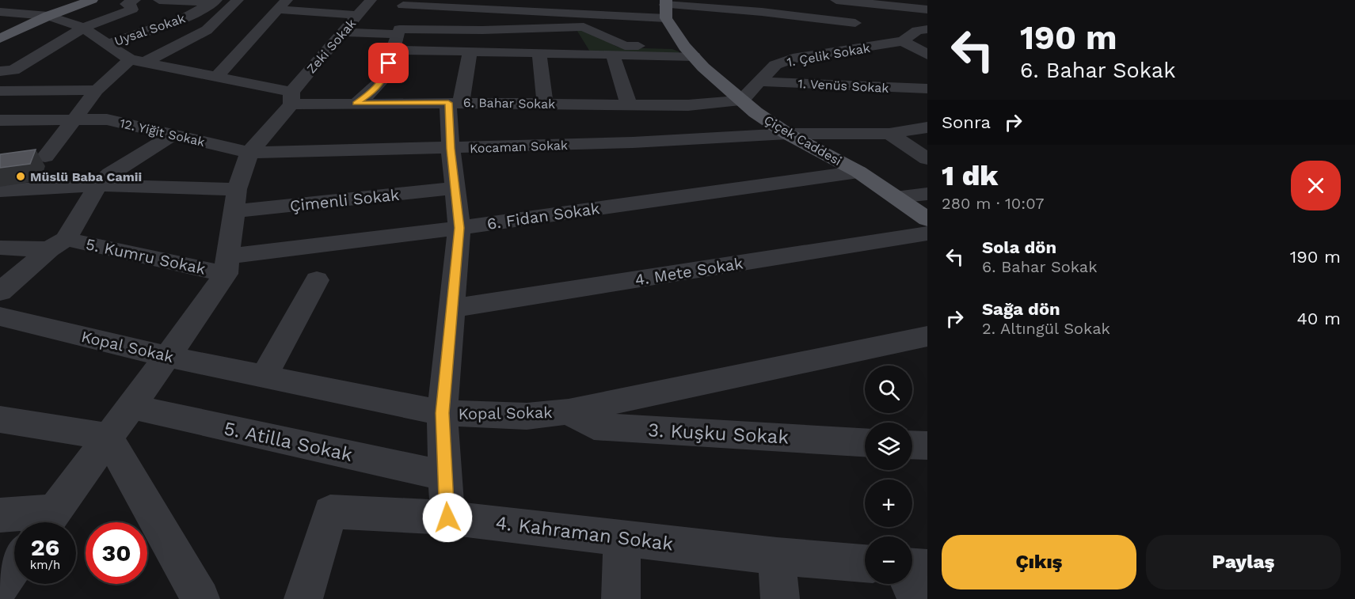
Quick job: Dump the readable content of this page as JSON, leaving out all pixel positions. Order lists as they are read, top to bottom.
{
  "streets": {
    "main road": ["Çiçek Caddesi"],
    "street": [
      "Uysal Sokak",
      "Zeki Sokak",
      "1. Çelik Sokak",
      "1. Venüs Sokak",
      "6. Bahar Sokak",
      "12. Yiğit Sokak",
      "Kocaman Sokak",
      "Çimenli Sokak",
      "6. Fidan Sokak",
      "5. Kumru Sokak",
      "4. Mete Sokak",
      "Kopal Sokak",
      "3. Kuşku Sokak",
      "5. Atilla Sokak",
      "4. Kahraman Sokak"
    ]
  },
  "crossings": [
    ["Uysal Sokak", "6. Bahar Sokak"],
    ["Zeki Sokak", "6. Bahar Sokak"],
    ["Zeki Sokak", "12. Yiğit Sokak"],
    ["Zeki Sokak", "Kocaman Sokak"],
    ["1. Çelik Sokak", "1. Venüs Sokak"],
    ["1. Çelik Sokak", "6. Bahar Sokak"],
    ["1. Çelik Sokak", "Çiçek Caddesi"],
    ["6. Bahar Sokak", "Çiçek Caddesi"],
    ["12. Yiğit Sokak", "Kocaman Sokak"],
    ["Çiçek Caddesi", "Kocaman Sokak"],
    ["Çiçek Caddesi", "6. Fidan Sokak"],
    ["6. Fidan Sokak", "5. Kumru Sokak"],
    ["Kopal Sokak", "3. Kuşku Sokak"]
  ],
  "places": ["Müslü Baba Camii"],
  "page": {
    "turn": ["190 m", "6. Bahar Sokak"],
    "then": "Sonra",
    "heading": ["1 dk", "280 m · 10:07"],
    "list": [
      {
        "name": "Sola dön",
        "note": "6. Bahar Sokak",
        "value": "190 m"
      },
      {
        "name": "Sağa dön",
        "note": "2. Altıngül Sokak",
        "value": "40 m"
      }
    ],
    "map_buttons": ["+", "−"],
    "speed": "26 km/h",
    "limit": "30",
    "buttons": ["Çıkış", "Paylaş"]
  }
}
